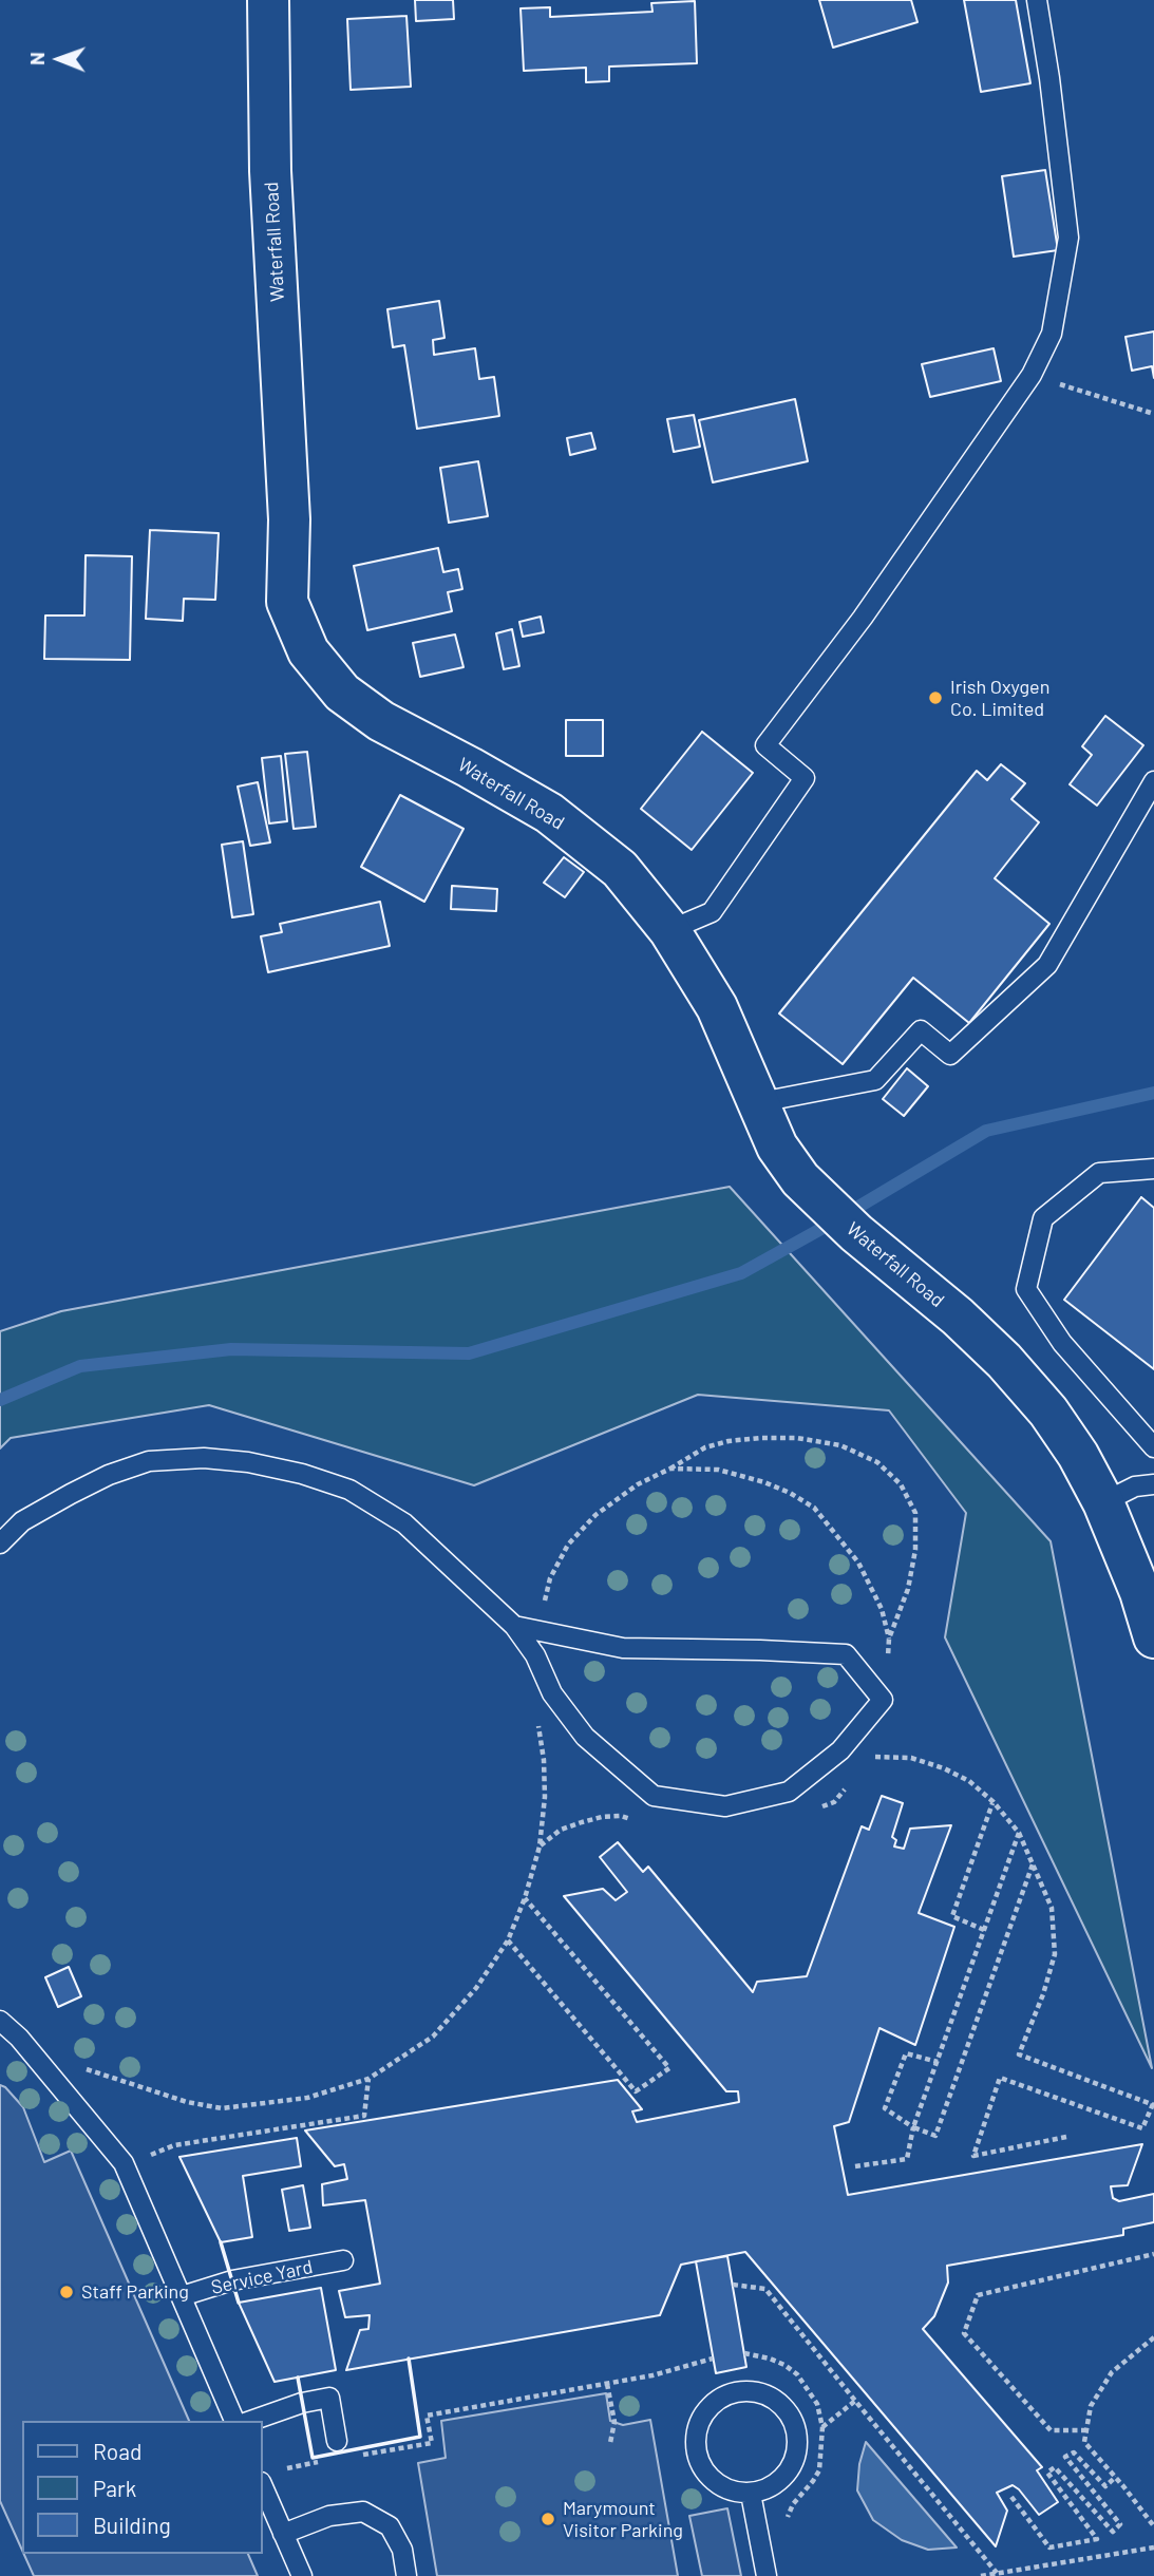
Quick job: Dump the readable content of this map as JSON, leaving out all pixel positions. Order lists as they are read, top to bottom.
{
  "streets": {
    "street": ["Waterfall Road"],
    "lane": ["Service Yard"]
  },
  "places": ["Irish Oxygen Co. Limited", "Staff Parking", "Marymount Visitor Parking"],
  "legend": ["Road", "Park", "Building"],
  "north": "left"
}
